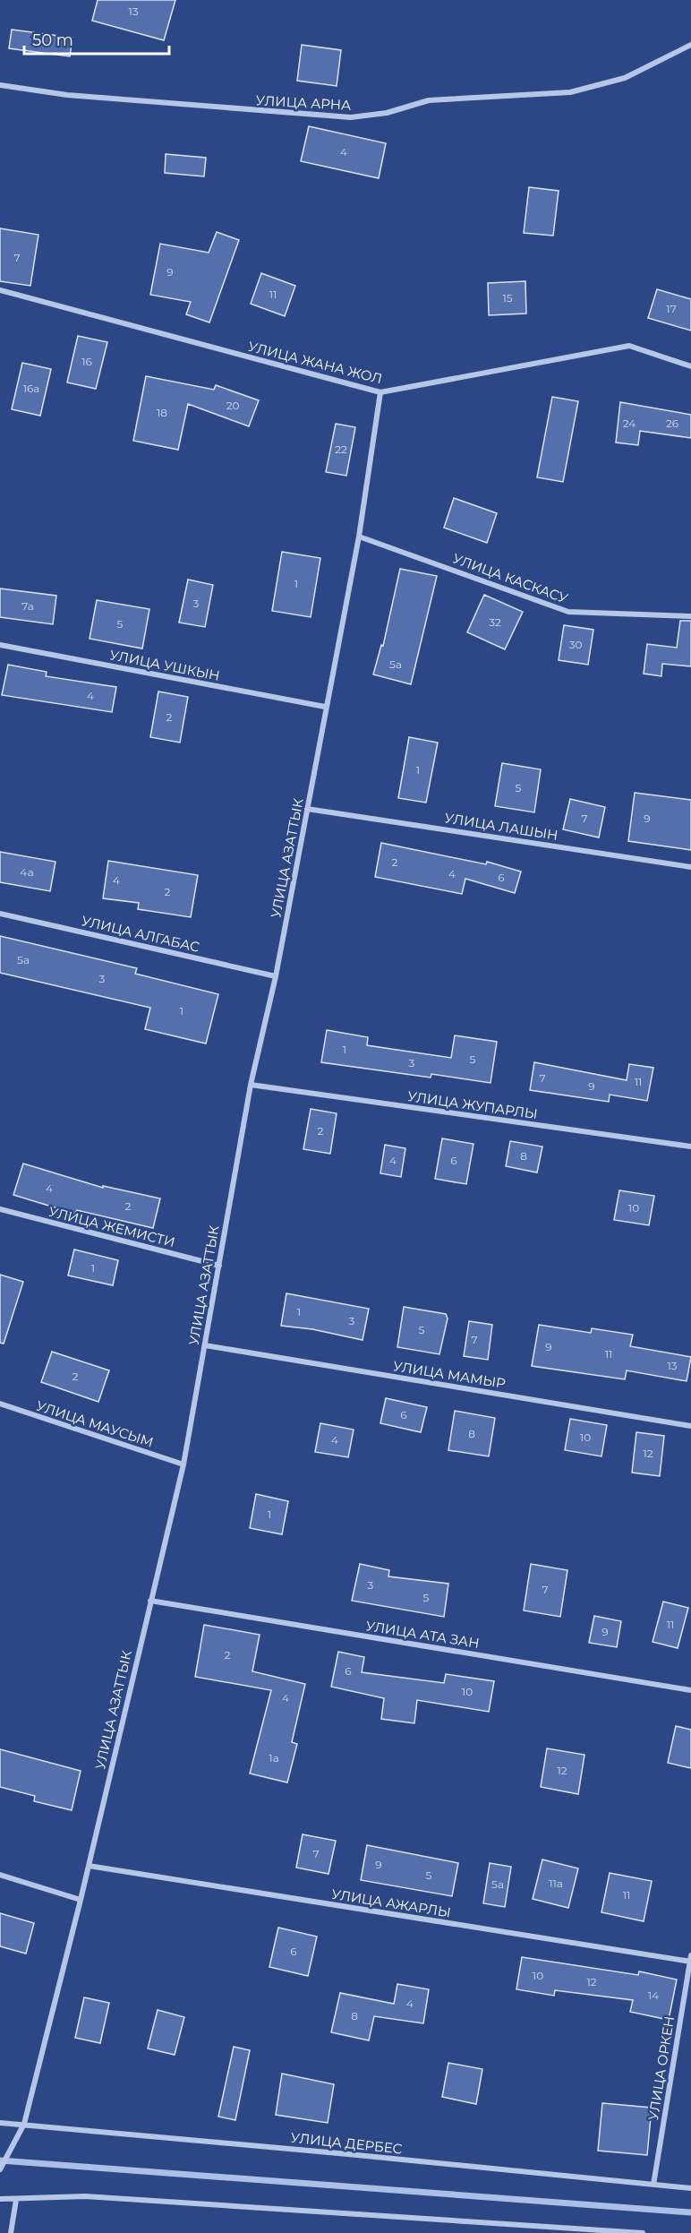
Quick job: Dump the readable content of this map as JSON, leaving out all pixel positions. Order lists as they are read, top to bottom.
{
  "streets": {
    "street": [
      "УЛИЦА АРНА",
      "УЛИЦА ЖАНА ЖОЛ",
      "УЛИЦА КАСКАСУ",
      "УЛИЦА УШКЫН",
      "УЛИЦА ЛАШЫН",
      "УЛИЦА АЗАТТЫК",
      "УЛИЦА АЛГАБАС",
      "УЛИЦА ЖУПАРЛЫ",
      "УЛИЦА ЖЕМИСТИ",
      "УЛИЦА МАМЫР",
      "УЛИЦА МАУСЫМ",
      "УЛИЦА АТА ЗАН",
      "УЛИЦА АЖАРЛЫ",
      "УЛИЦА ОРКЕН",
      "УЛИЦА ДЕРБЕС"
    ]
  },
  "crossings": [
    ["УЛИЦА ЖАНА ЖОЛ", "УЛИЦА АЗАТТЫК"],
    ["УЛИЦА КАСКАСУ", "УЛИЦА АЗАТТЫК"],
    ["УЛИЦА УШКЫН", "УЛИЦА АЗАТТЫК"],
    ["УЛИЦА ЛАШЫН", "УЛИЦА АЗАТТЫК"],
    ["УЛИЦА АЗАТТЫК", "УЛИЦА АЛГАБАС"],
    ["УЛИЦА АЗАТТЫК", "УЛИЦА ЖУПАРЛЫ"],
    ["УЛИЦА АЗАТТЫК", "УЛИЦА ЖЕМИСТИ"],
    ["УЛИЦА АЗАТТЫК", "УЛИЦА МАМЫР"],
    ["УЛИЦА АЗАТТЫК", "УЛИЦА МАУСЫМ"],
    ["УЛИЦА АЗАТТЫК", "УЛИЦА АТА ЗАН"],
    ["УЛИЦА АЗАТТЫК", "УЛИЦА АЖАРЛЫ"],
    ["УЛИЦА АЗАТТЫК", "УЛИЦА ДЕРБЕС"],
    ["УЛИЦА АЖАРЛЫ", "УЛИЦА ОРКЕН"],
    ["УЛИЦА ОРКЕН", "УЛИЦА ДЕРБЕС"]
  ],
  "house_numbers": [
    "13",
    "4",
    "7",
    "9",
    "11",
    "15",
    "17",
    "16",
    "16а",
    "20",
    "18",
    "24",
    "26",
    "22",
    "1",
    "3",
    "7а",
    "32",
    "5",
    "30",
    "5а",
    "4",
    "2",
    "1",
    "5",
    "7",
    "9",
    "2",
    "4а",
    "4",
    "6",
    "4",
    "2",
    "5а",
    "3",
    "1",
    "1",
    "5",
    "3",
    "7",
    "11",
    "9",
    "2",
    "8",
    "4",
    "6",
    "4",
    "2",
    "10",
    "1",
    "1",
    "3",
    "5",
    "7",
    "9",
    "11",
    "13",
    "2",
    "6",
    "8",
    "10",
    "4",
    "12",
    "1",
    "3",
    "7",
    "5",
    "11",
    "9",
    "2",
    "6",
    "10",
    "4",
    "1а",
    "12",
    "7",
    "9",
    "5",
    "11а",
    "5а",
    "11",
    "6",
    "10",
    "12",
    "14",
    "4",
    "8"
  ],
  "scale_bar": "50 m"
}
